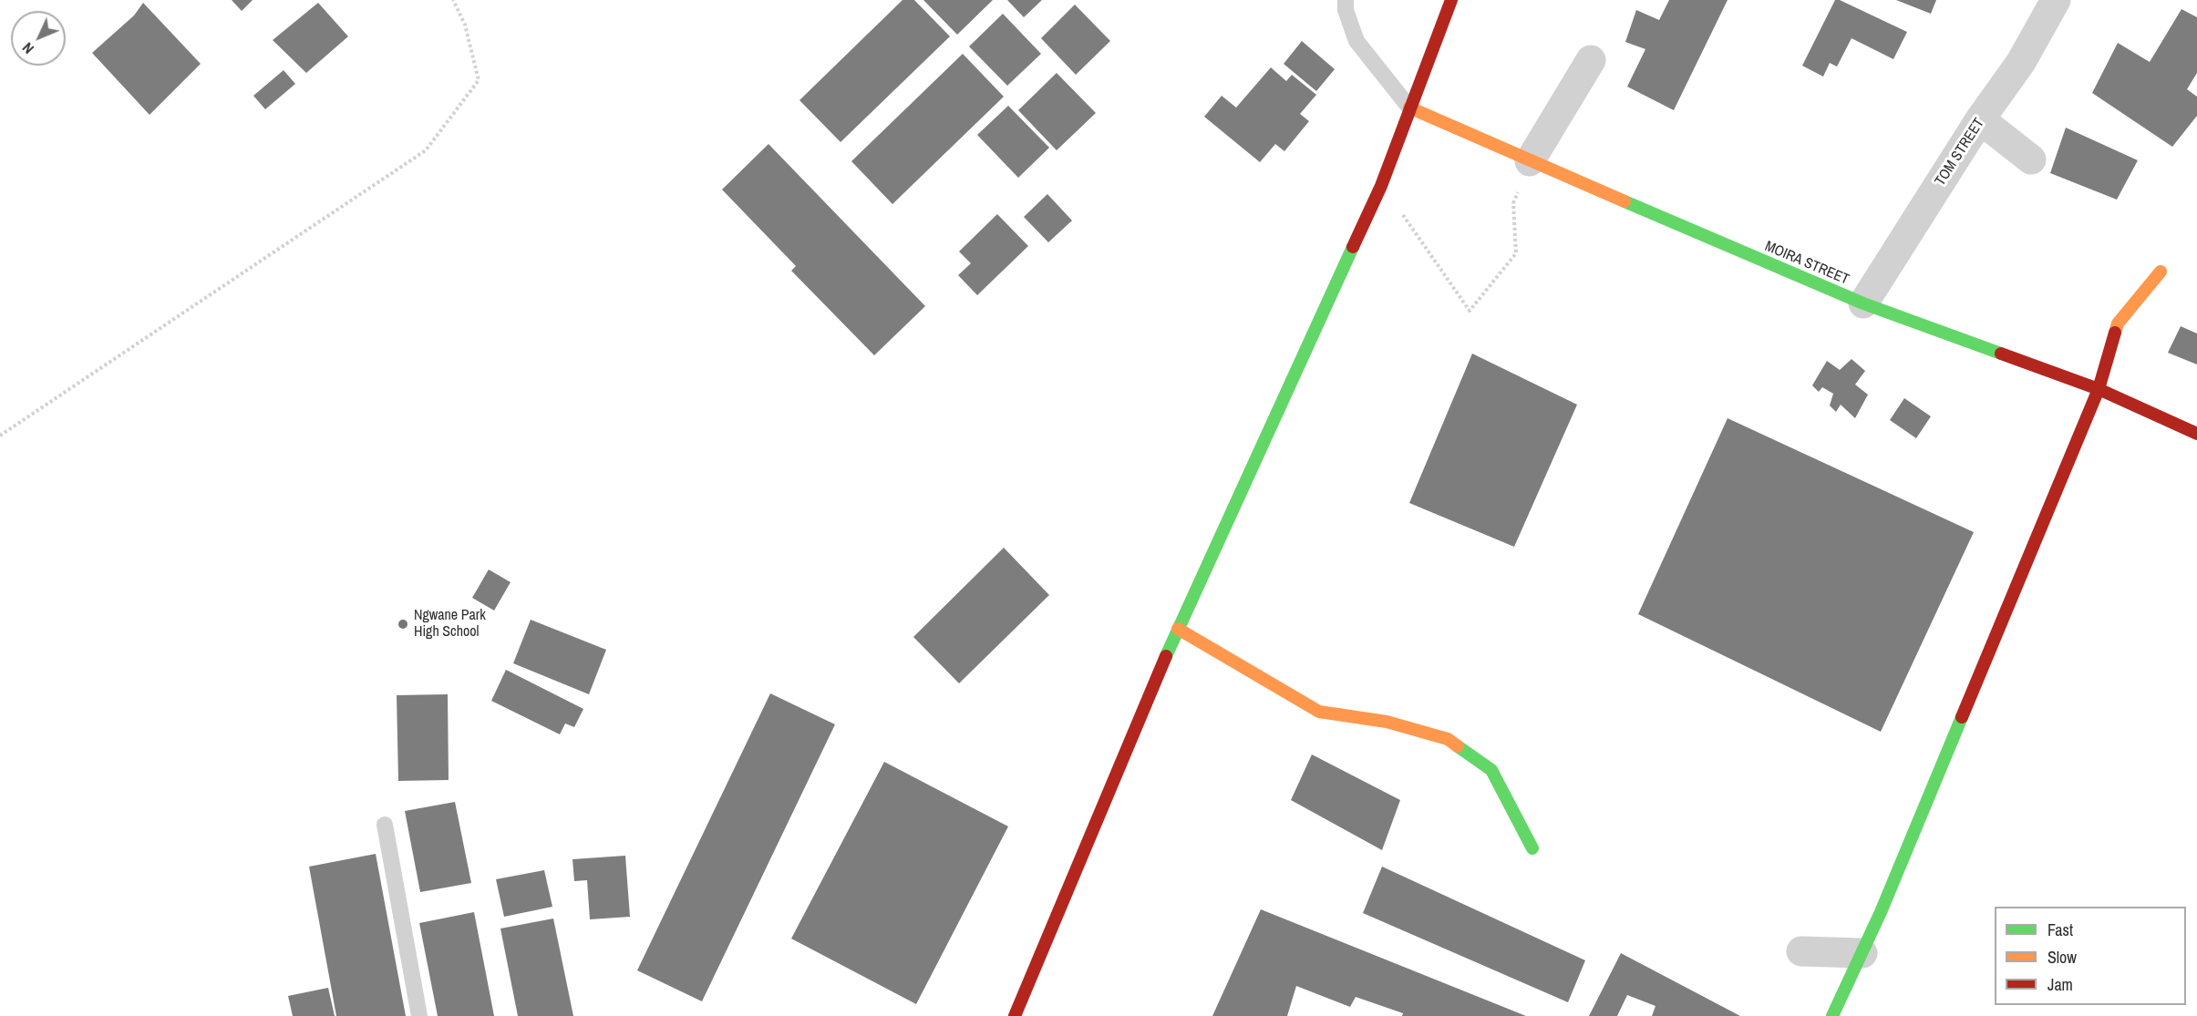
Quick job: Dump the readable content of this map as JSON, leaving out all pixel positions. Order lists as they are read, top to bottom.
{
  "streets": {
    "street": ["TOM STREET", "MOIRA STREET"]
  },
  "crossings": [
    ["TOM STREET", "MOIRA STREET"]
  ],
  "places": ["Ngwane Park High School"],
  "legend": ["Fast", "Slow", "Jam"],
  "north": "bottom left"
}
